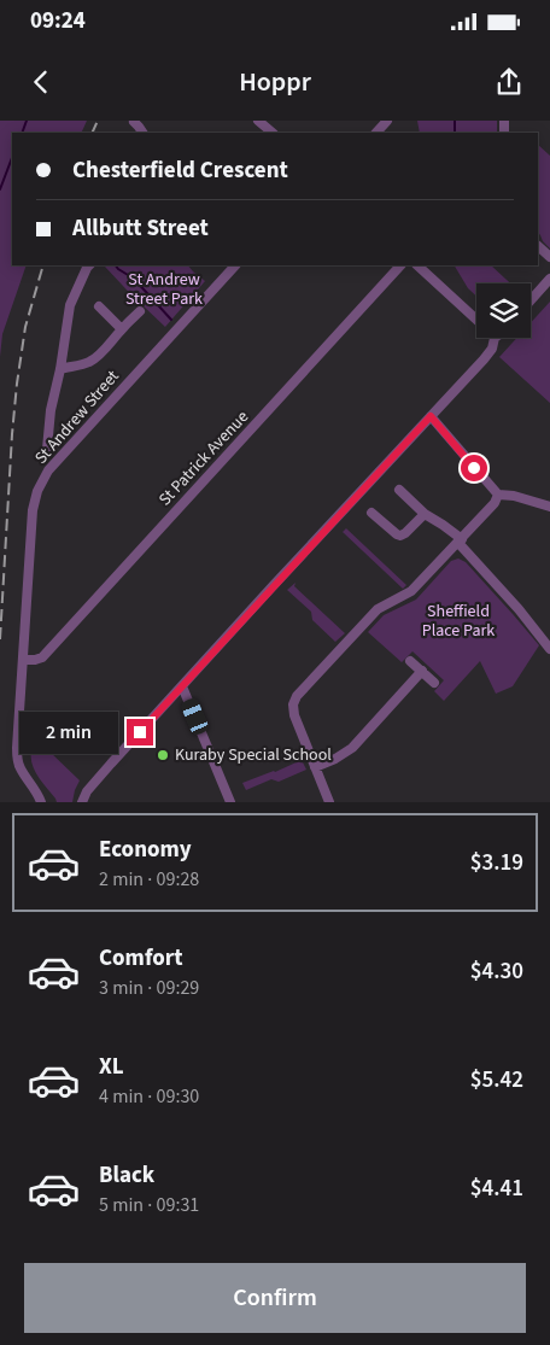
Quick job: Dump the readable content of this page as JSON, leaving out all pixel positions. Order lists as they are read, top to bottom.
{
  "streets": {
    "street": ["St Andrew Street", "St Patrick Avenue"]
  },
  "crossings": [
    ["St Andrew Street", "St Patrick Avenue"]
  ],
  "parks": ["St Andrew Street Park", "Sheffield Place Park"],
  "places": ["Kuraby Special School"],
  "page": {
    "status": "09:24",
    "header": "Hoppr",
    "banner": ["Chesterfield Crescent", "Allbutt Street"],
    "bubble": "2 min",
    "list": [
      {
        "name": "Economy",
        "note": "2 min · 09:28",
        "value": "$3.19"
      },
      {
        "name": "Comfort",
        "note": "3 min · 09:29",
        "value": "$4.30"
      },
      {
        "name": "XL",
        "note": "4 min · 09:30",
        "value": "$5.42"
      },
      {
        "name": "Black",
        "note": "5 min · 09:31",
        "value": "$4.41"
      }
    ],
    "buttons": "Confirm"
  }
}
